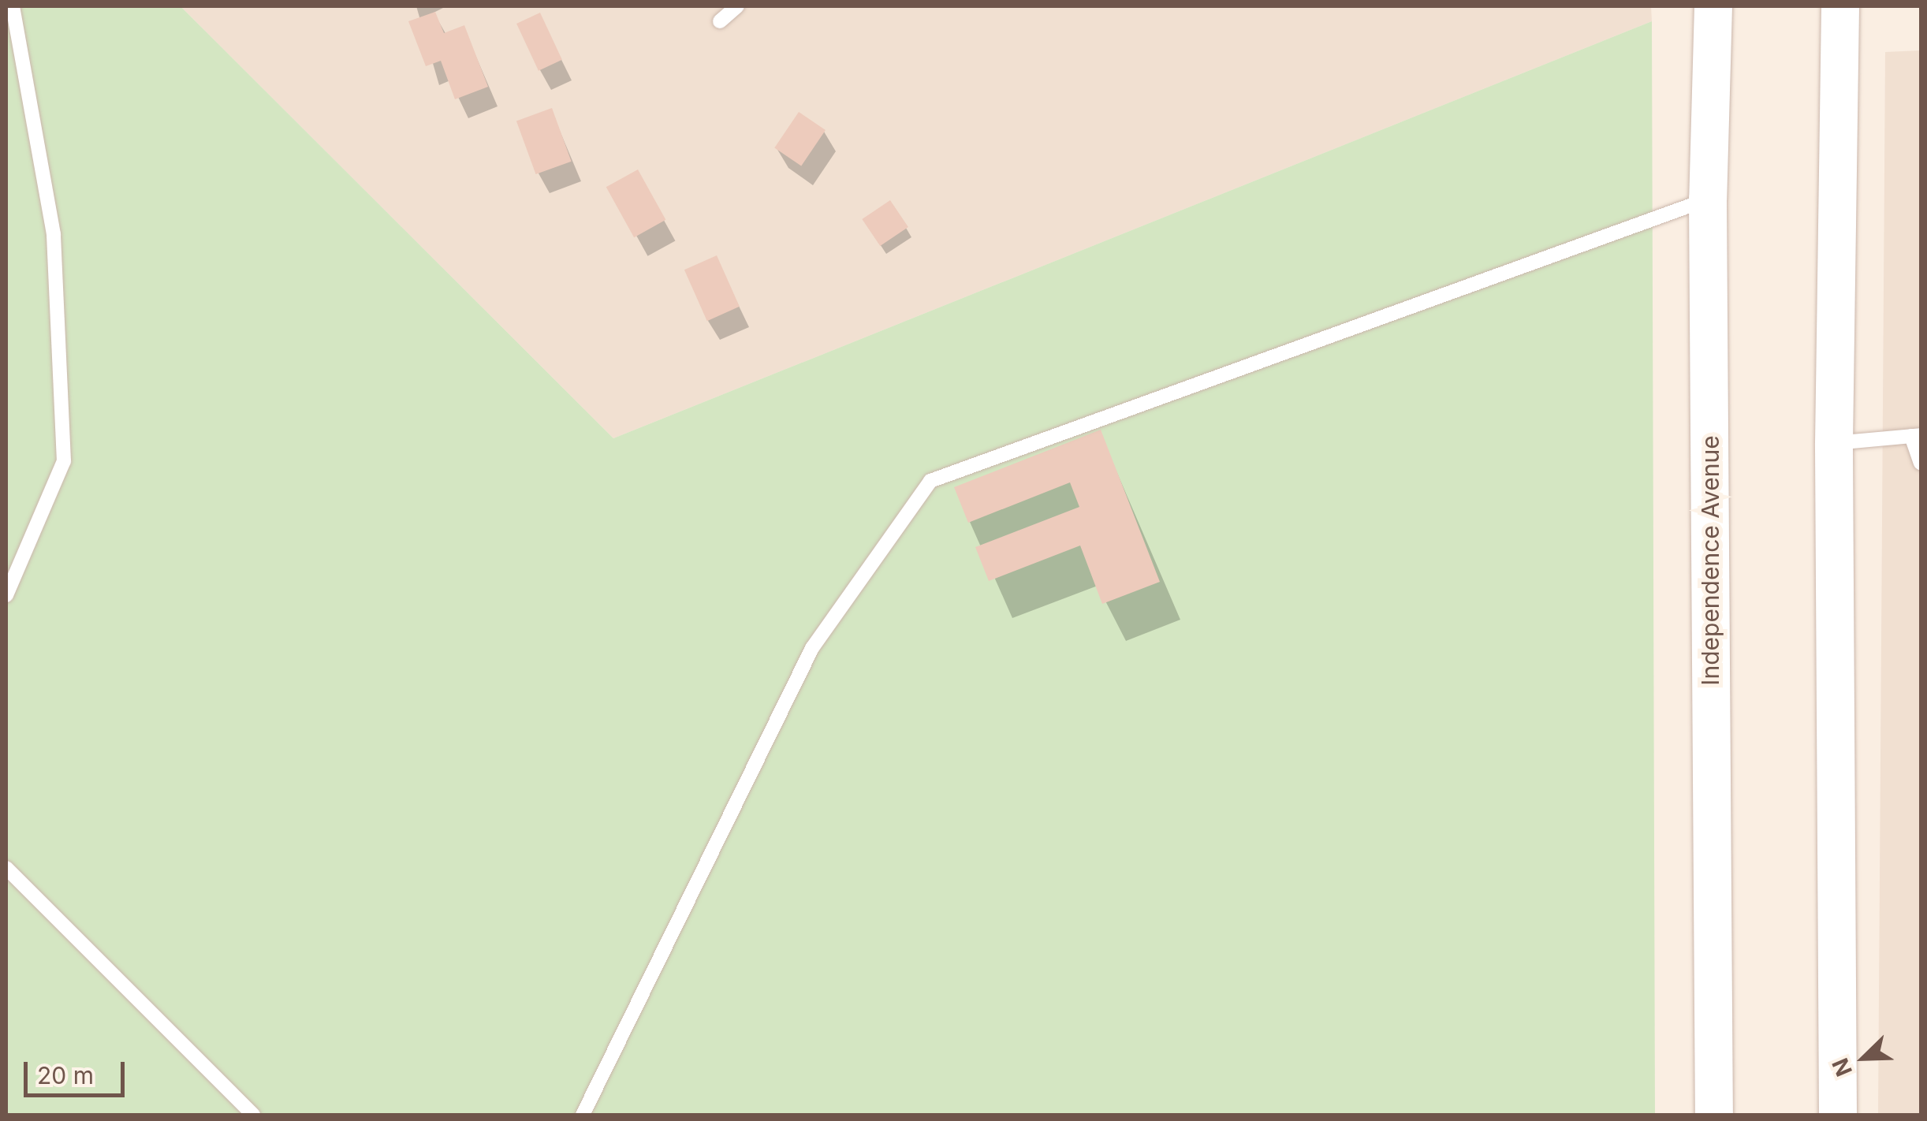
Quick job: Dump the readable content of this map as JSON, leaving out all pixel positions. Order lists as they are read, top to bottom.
{
  "streets": {
    "main road": ["Independence Avenue"]
  },
  "scale_bar": "20 m",
  "north": "bottom left"
}
